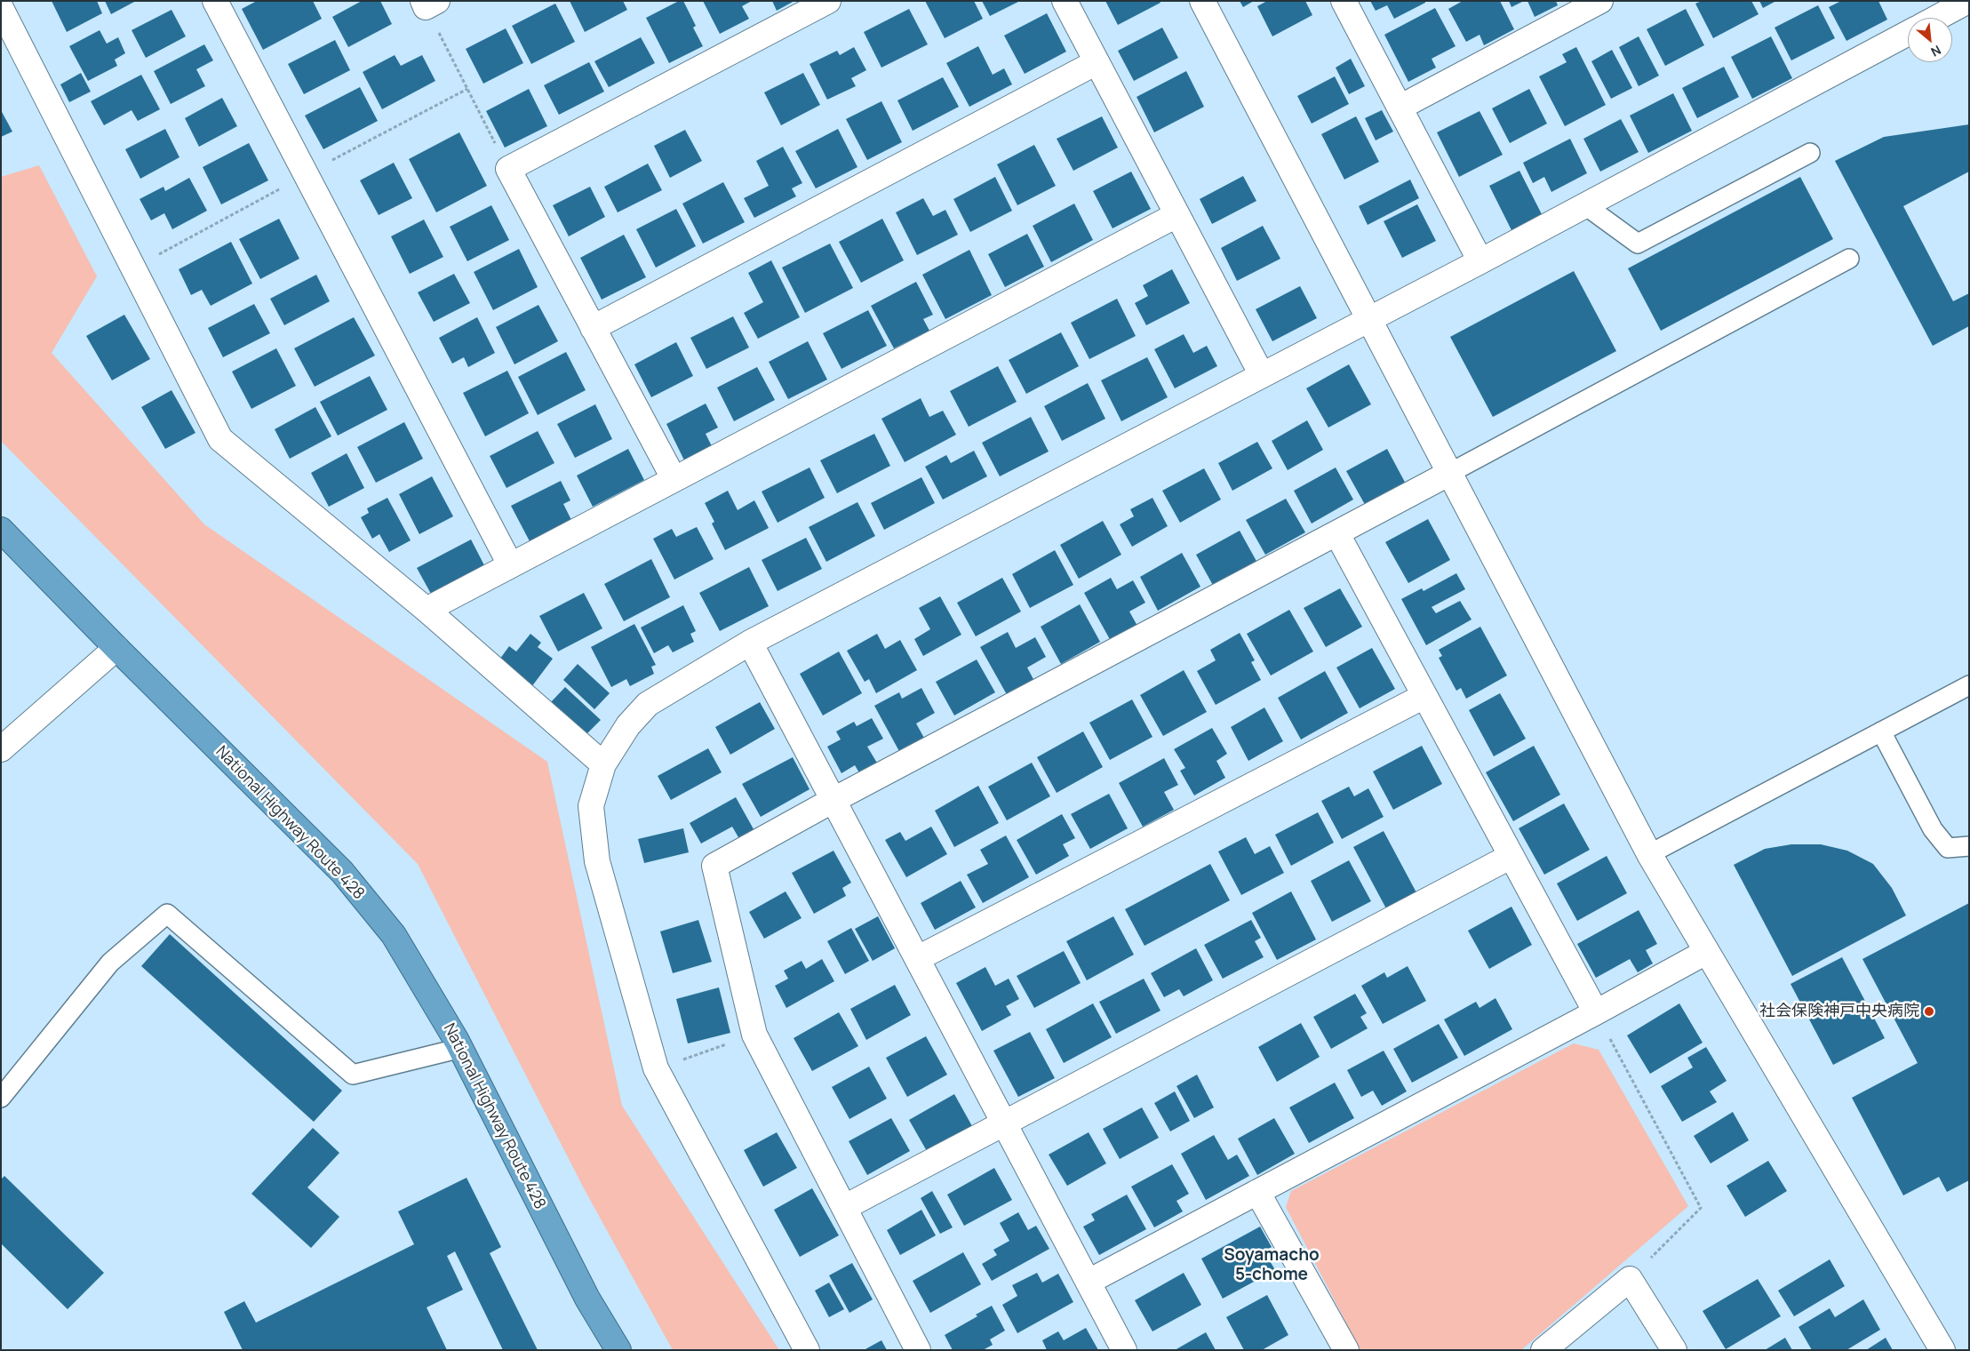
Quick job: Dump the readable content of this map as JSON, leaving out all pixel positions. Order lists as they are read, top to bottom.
{
  "streets": {
    "highway": ["National Highway Route 428"]
  },
  "districts": ["Soyamacho 5-chome"],
  "places": ["社会保険神戸中央病院"],
  "north": "bottom right"
}
